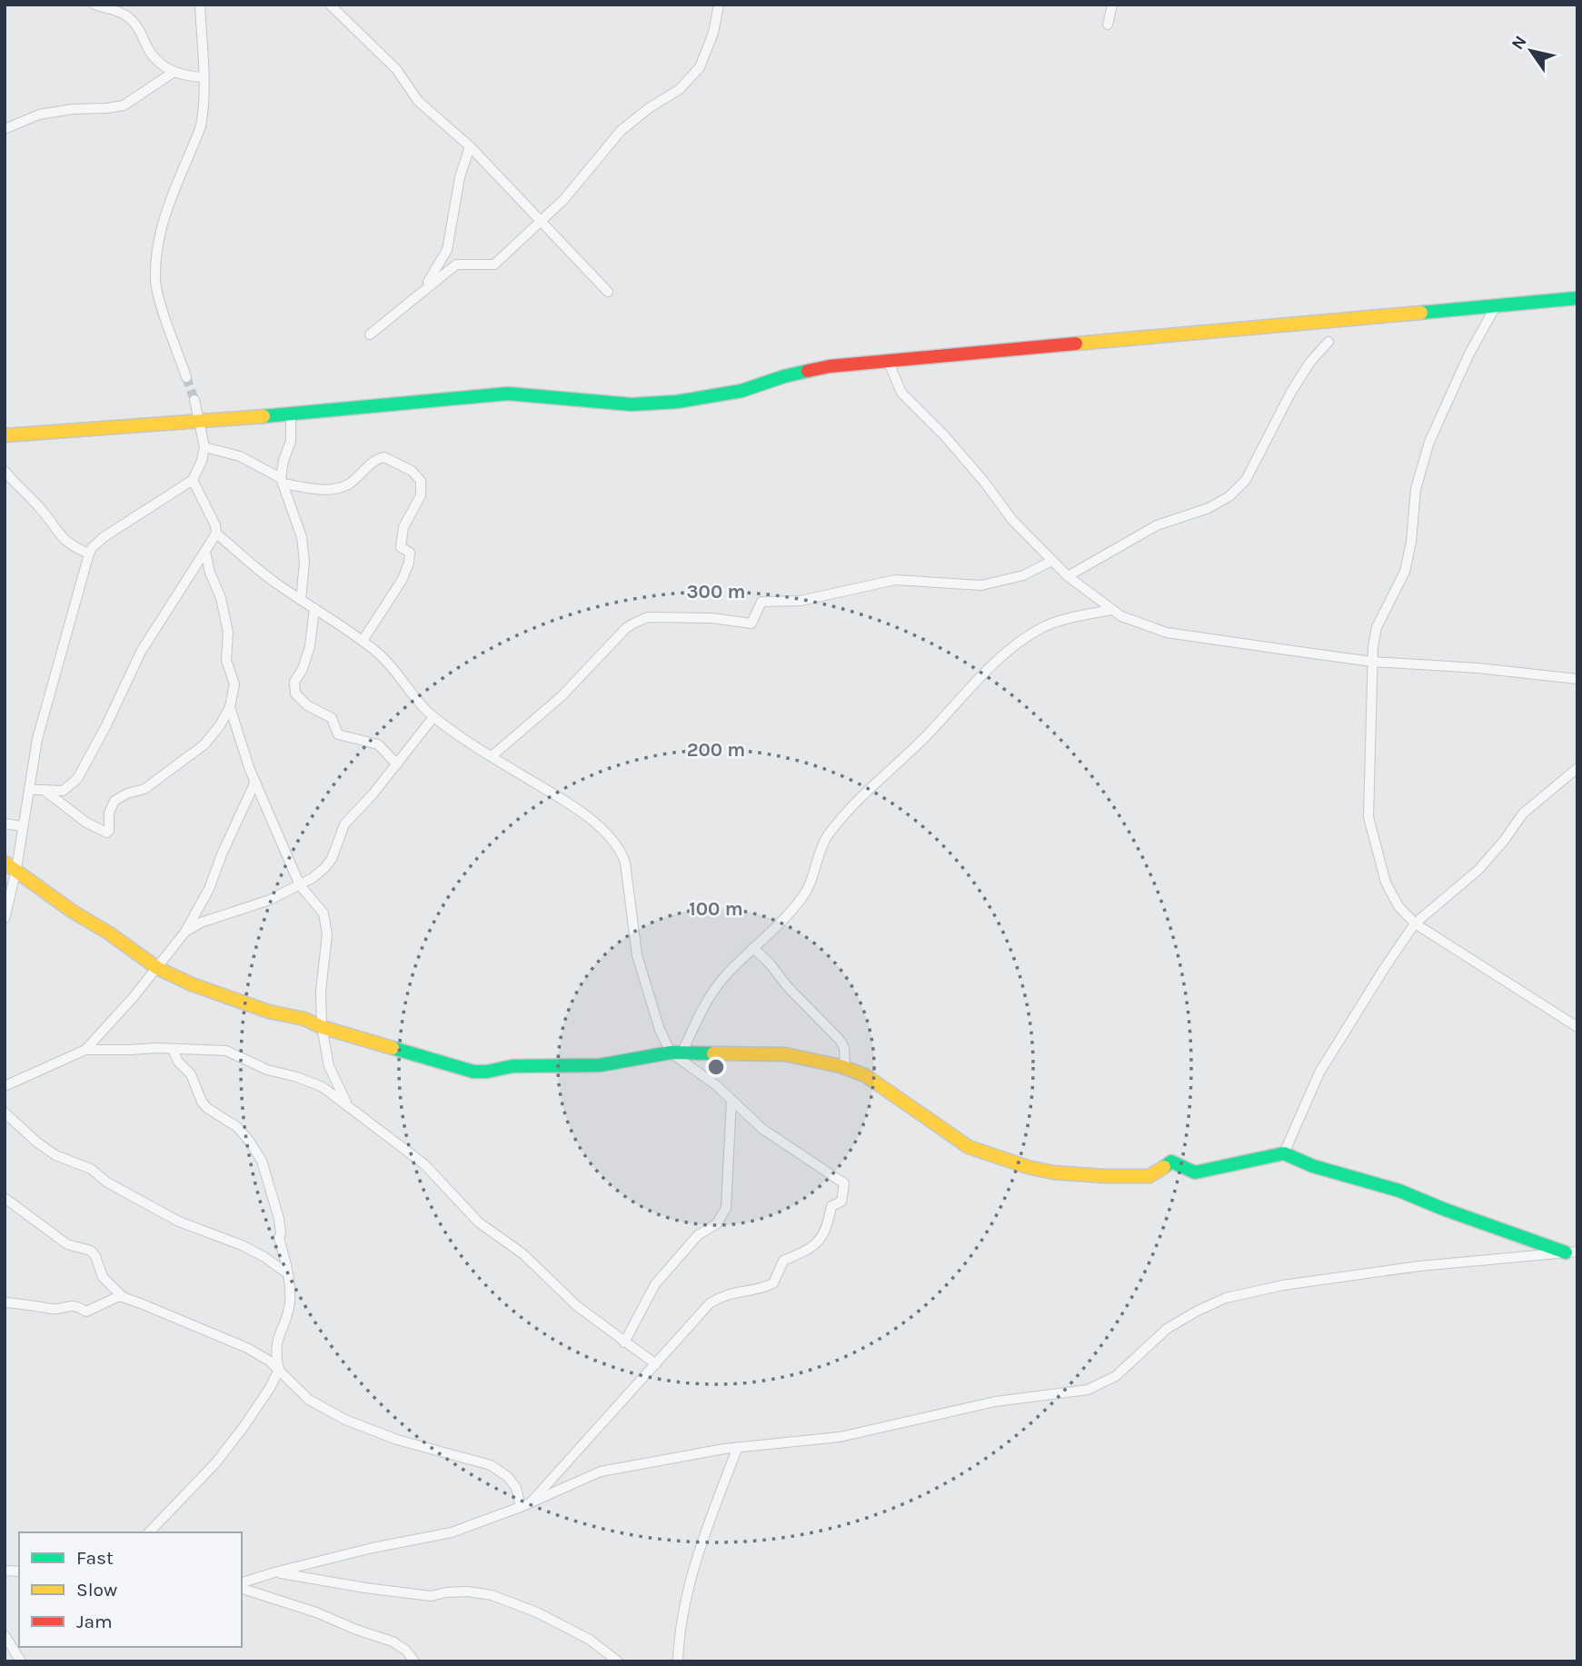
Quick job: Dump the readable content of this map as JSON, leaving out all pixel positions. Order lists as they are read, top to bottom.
{
  "legend": ["Fast", "Slow", "Jam"],
  "north": "top left",
  "rings": ["300 m", "200 m", "100 m"]
}
